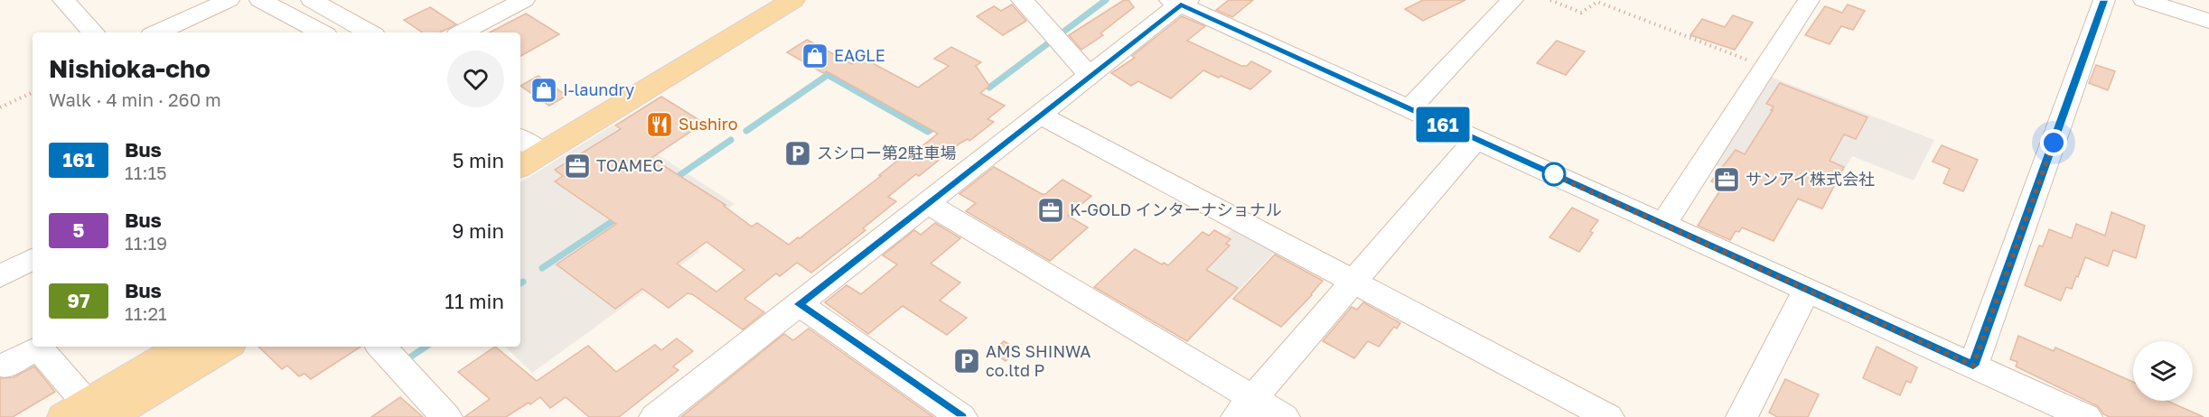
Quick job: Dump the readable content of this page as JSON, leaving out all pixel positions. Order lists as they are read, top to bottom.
{
  "places": {
    "shop": ["EAGLE", "I-laundry"],
    "restaurant": ["Sushiro"],
    "parking": ["スシロー第2駐車場", "AMS SHINWA co.ltd P"],
    "office": ["TOAMEC", "サンアイ株式会社", "K-GOLD インターナショナル"]
  },
  "lines": ["bus line 161"],
  "page": {
    "on_map": "161",
    "heading": ["Nishioka-cho", "Walk · 4 min · 260 m"],
    "list": [
      {
        "mark": "161",
        "name": "Bus",
        "note": "11:15",
        "value": "5 min"
      },
      {
        "mark": "5",
        "name": "Bus",
        "note": "11:19",
        "value": "9 min"
      },
      {
        "mark": "97",
        "name": "Bus",
        "note": "11:21",
        "value": "11 min"
      }
    ]
  }
}
